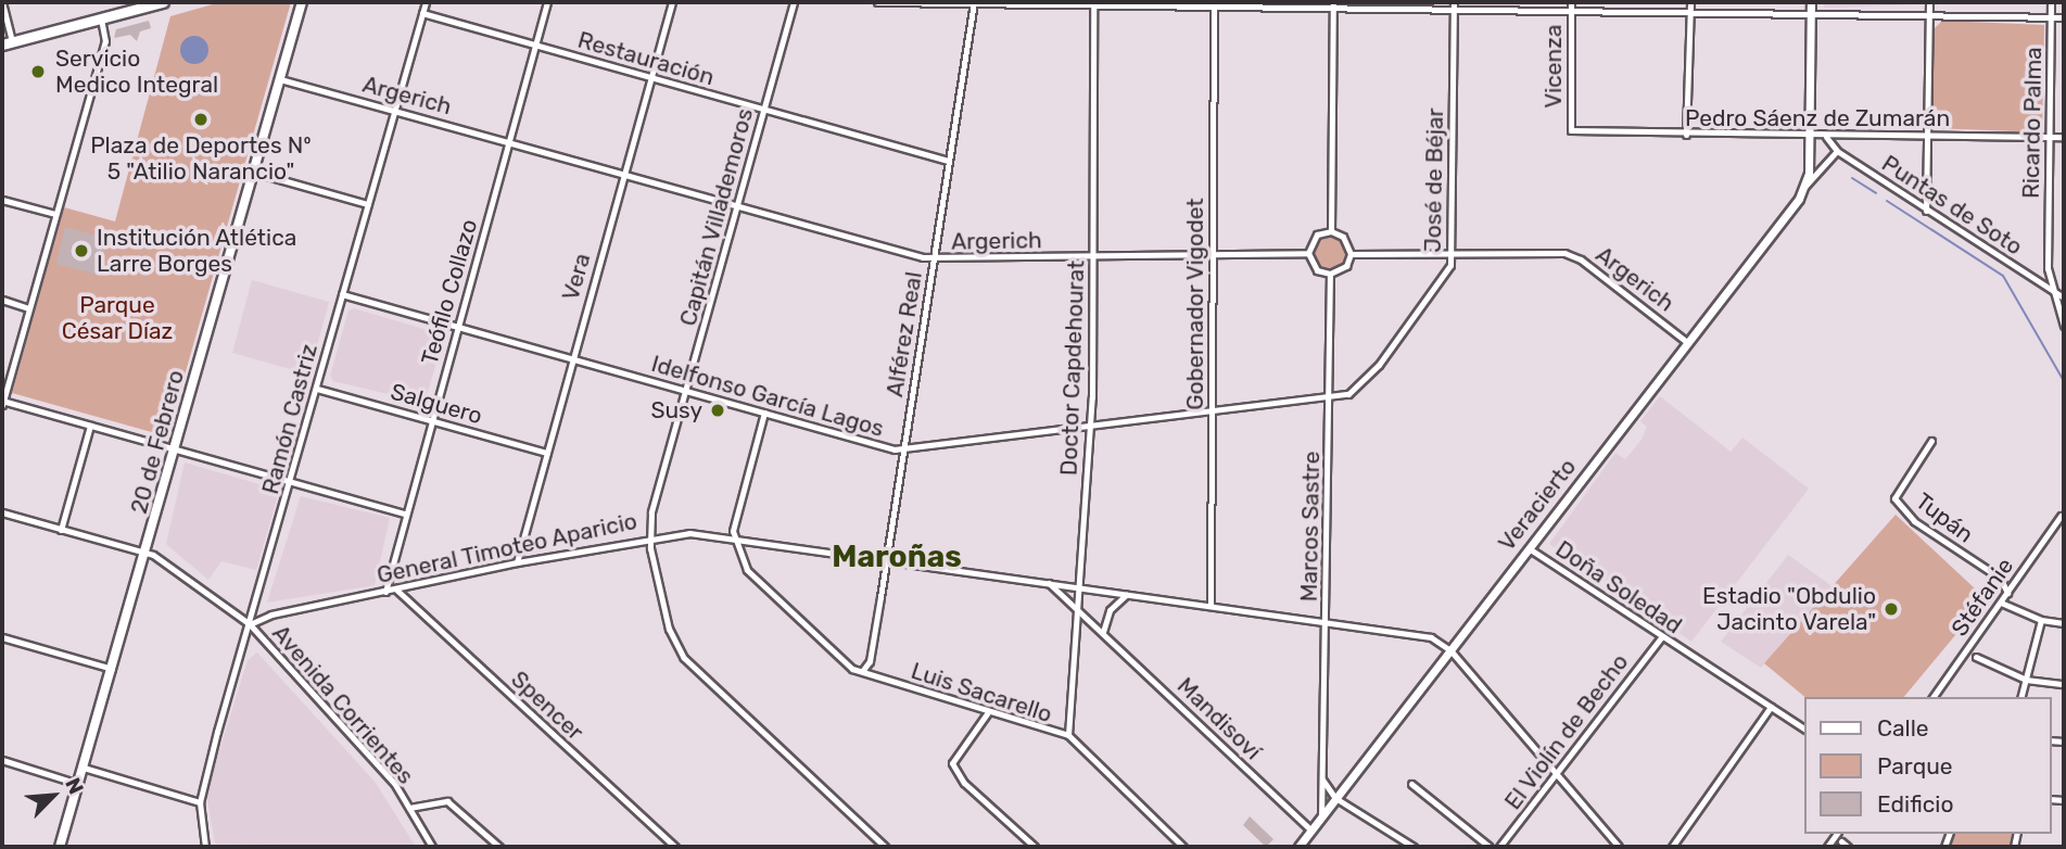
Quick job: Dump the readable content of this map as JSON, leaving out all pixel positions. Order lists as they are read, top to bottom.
{
  "streets": {
    "main road": ["20 de Febrero"],
    "street": [
      "Restauración",
      "Vicenza",
      "Argerich",
      "Pedro Sáenz de Zumarán",
      "Ricardo Palma",
      "José de Béjar",
      "Puntas de Soto",
      "Capitán Villademoros",
      "Vera",
      "Teófilo Collazo",
      "Gobernador Vigodet",
      "Alférez Real",
      "Doctor Capdehourat",
      "Idelfonso García Lagos",
      "Salguero",
      "Ramón Castriz",
      "Veracierto",
      "Tupán",
      "Marcos Sastre",
      "General Timoteo Aparicio",
      "Doña Soledad",
      "Stéfanie",
      "Luis Sacarello",
      "Avenida Corrientes",
      "Spencer",
      "Mandisoví",
      "El Violín de Becho"
    ]
  },
  "crossings": [
    ["Restauración", "Capitán Villademoros"],
    ["Restauración", "Vera"],
    ["Restauración", "Teófilo Collazo"],
    ["Restauración", "Alférez Real"],
    ["Restauración", "Ramón Castriz"],
    ["Vicenza", "Pedro Sáenz de Zumarán"],
    ["Argerich", "José de Béjar"],
    ["Argerich", "Capitán Villademoros"],
    ["Argerich", "Vera"],
    ["Argerich", "Teófilo Collazo"],
    ["Argerich", "Gobernador Vigodet"],
    ["Argerich", "Alférez Real"],
    ["Argerich", "Doctor Capdehourat"],
    ["Argerich", "Ramón Castriz"],
    ["Argerich", "20 de Febrero"],
    ["Argerich", "Veracierto"],
    ["Argerich", "Marcos Sastre"],
    ["Pedro Sáenz de Zumarán", "Ricardo Palma"],
    ["Pedro Sáenz de Zumarán", "Puntas de Soto"],
    ["Ricardo Palma", "Puntas de Soto"],
    ["José de Béjar", "Idelfonso García Lagos"],
    ["José de Béjar", "Marcos Sastre"],
    ["Puntas de Soto", "Veracierto"],
    ["Capitán Villademoros", "Idelfonso García Lagos"],
    ["Capitán Villademoros", "General Timoteo Aparicio"],
    ["Vera", "Idelfonso García Lagos"],
    ["Vera", "Salguero"],
    ["Vera", "General Timoteo Aparicio"],
    ["Teófilo Collazo", "Idelfonso García Lagos"],
    ["Teófilo Collazo", "Salguero"],
    ["Teófilo Collazo", "General Timoteo Aparicio"],
    ["Gobernador Vigodet", "Idelfonso García Lagos"],
    ["Gobernador Vigodet", "General Timoteo Aparicio"],
    ["Alférez Real", "Idelfonso García Lagos"],
    ["Alférez Real", "General Timoteo Aparicio"],
    ["Alférez Real", "Luis Sacarello"],
    ["Doctor Capdehourat", "Idelfonso García Lagos"],
    ["Doctor Capdehourat", "General Timoteo Aparicio"],
    ["Doctor Capdehourat", "Luis Sacarello"],
    ["Doctor Capdehourat", "Mandisoví"],
    ["Idelfonso García Lagos", "Ramón Castriz"],
    ["Idelfonso García Lagos", "Marcos Sastre"],
    ["Salguero", "Ramón Castriz"],
    ["Ramón Castriz", "General Timoteo Aparicio"],
    ["Ramón Castriz", "Avenida Corrientes"],
    ["Veracierto", "Marcos Sastre"],
    ["Veracierto", "General Timoteo Aparicio"],
    ["Veracierto", "Doña Soledad"],
    ["Veracierto", "Mandisoví"],
    ["Tupán", "Stéfanie"],
    ["Marcos Sastre", "General Timoteo Aparicio"],
    ["General Timoteo Aparicio", "Luis Sacarello"],
    ["General Timoteo Aparicio", "Avenida Corrientes"],
    ["General Timoteo Aparicio", "Spencer"],
    ["Doña Soledad", "El Violín de Becho"]
  ],
  "districts": ["Maroñas"],
  "parks": ["Parque César Díaz"],
  "places": [
    "Servicio Medico Integral",
    "Plaza de Deportes Nº 5 \"Atilio Narancio\"",
    "Institución Atlética Larre Borges",
    "Susy",
    "Estadio \"Obdulio Jacinto Varela\""
  ],
  "legend": ["Calle", "Parque", "Edificio"],
  "north": "top right"
}
